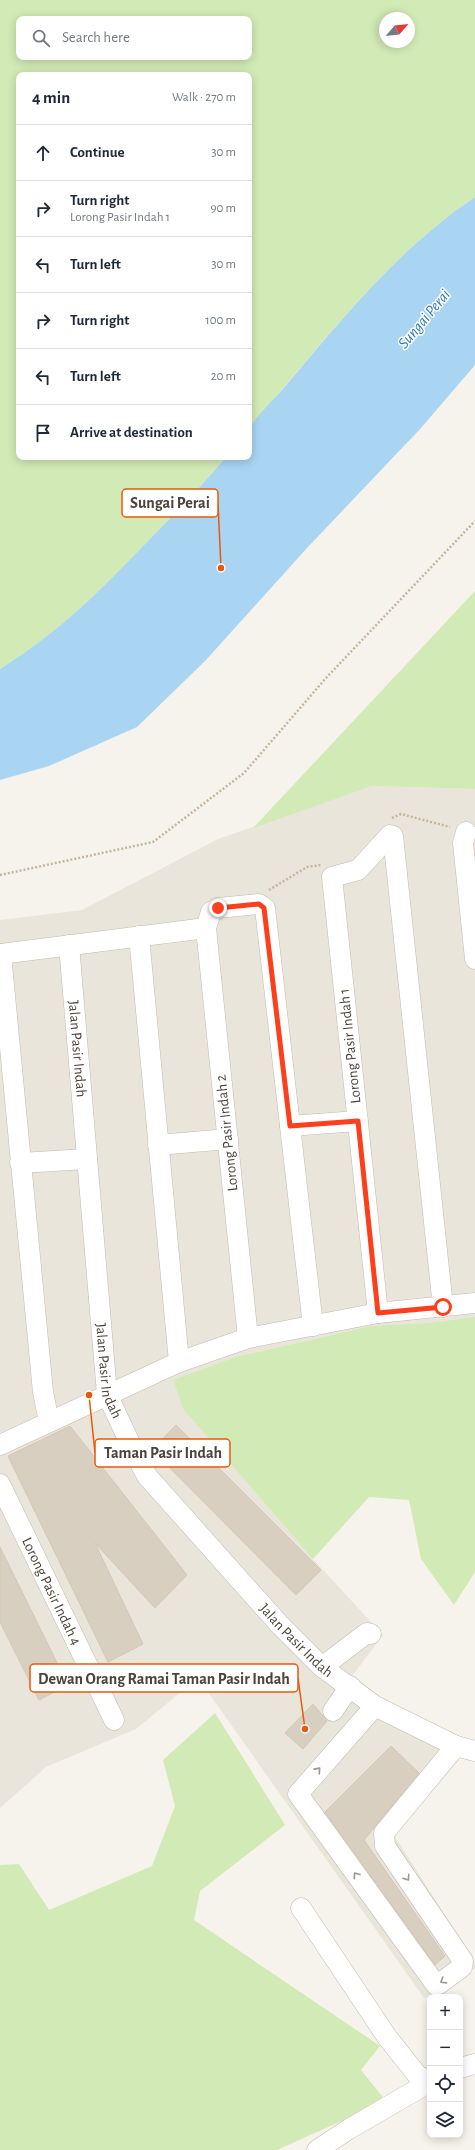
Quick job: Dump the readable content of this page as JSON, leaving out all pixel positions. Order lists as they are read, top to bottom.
{
  "streets": {
    "street": [
      "Lorong Pasir Indah 1",
      "Jalan Pasir Indah",
      "Lorong Pasir Indah 2",
      "Lorong Pasir Indah 4"
    ]
  },
  "water": ["Sungai Perai"],
  "places": ["Sungai Perai", "Taman Pasir Indah", "Dewan Orang Ramai Taman Pasir Indah"],
  "north": "top right",
  "page": {
    "search": "Search here",
    "heading": ["4 min", "Walk · 270 m"],
    "list": [
      ["Continue", "30 m"],
      ["Turn right", "Lorong Pasir Indah 1", "90 m"],
      ["Turn left", "30 m"],
      ["Turn right", "100 m"],
      ["Turn left", "20 m"],
      "Arrive at destination"
    ],
    "map_buttons": ["+", "−"]
  }
}
